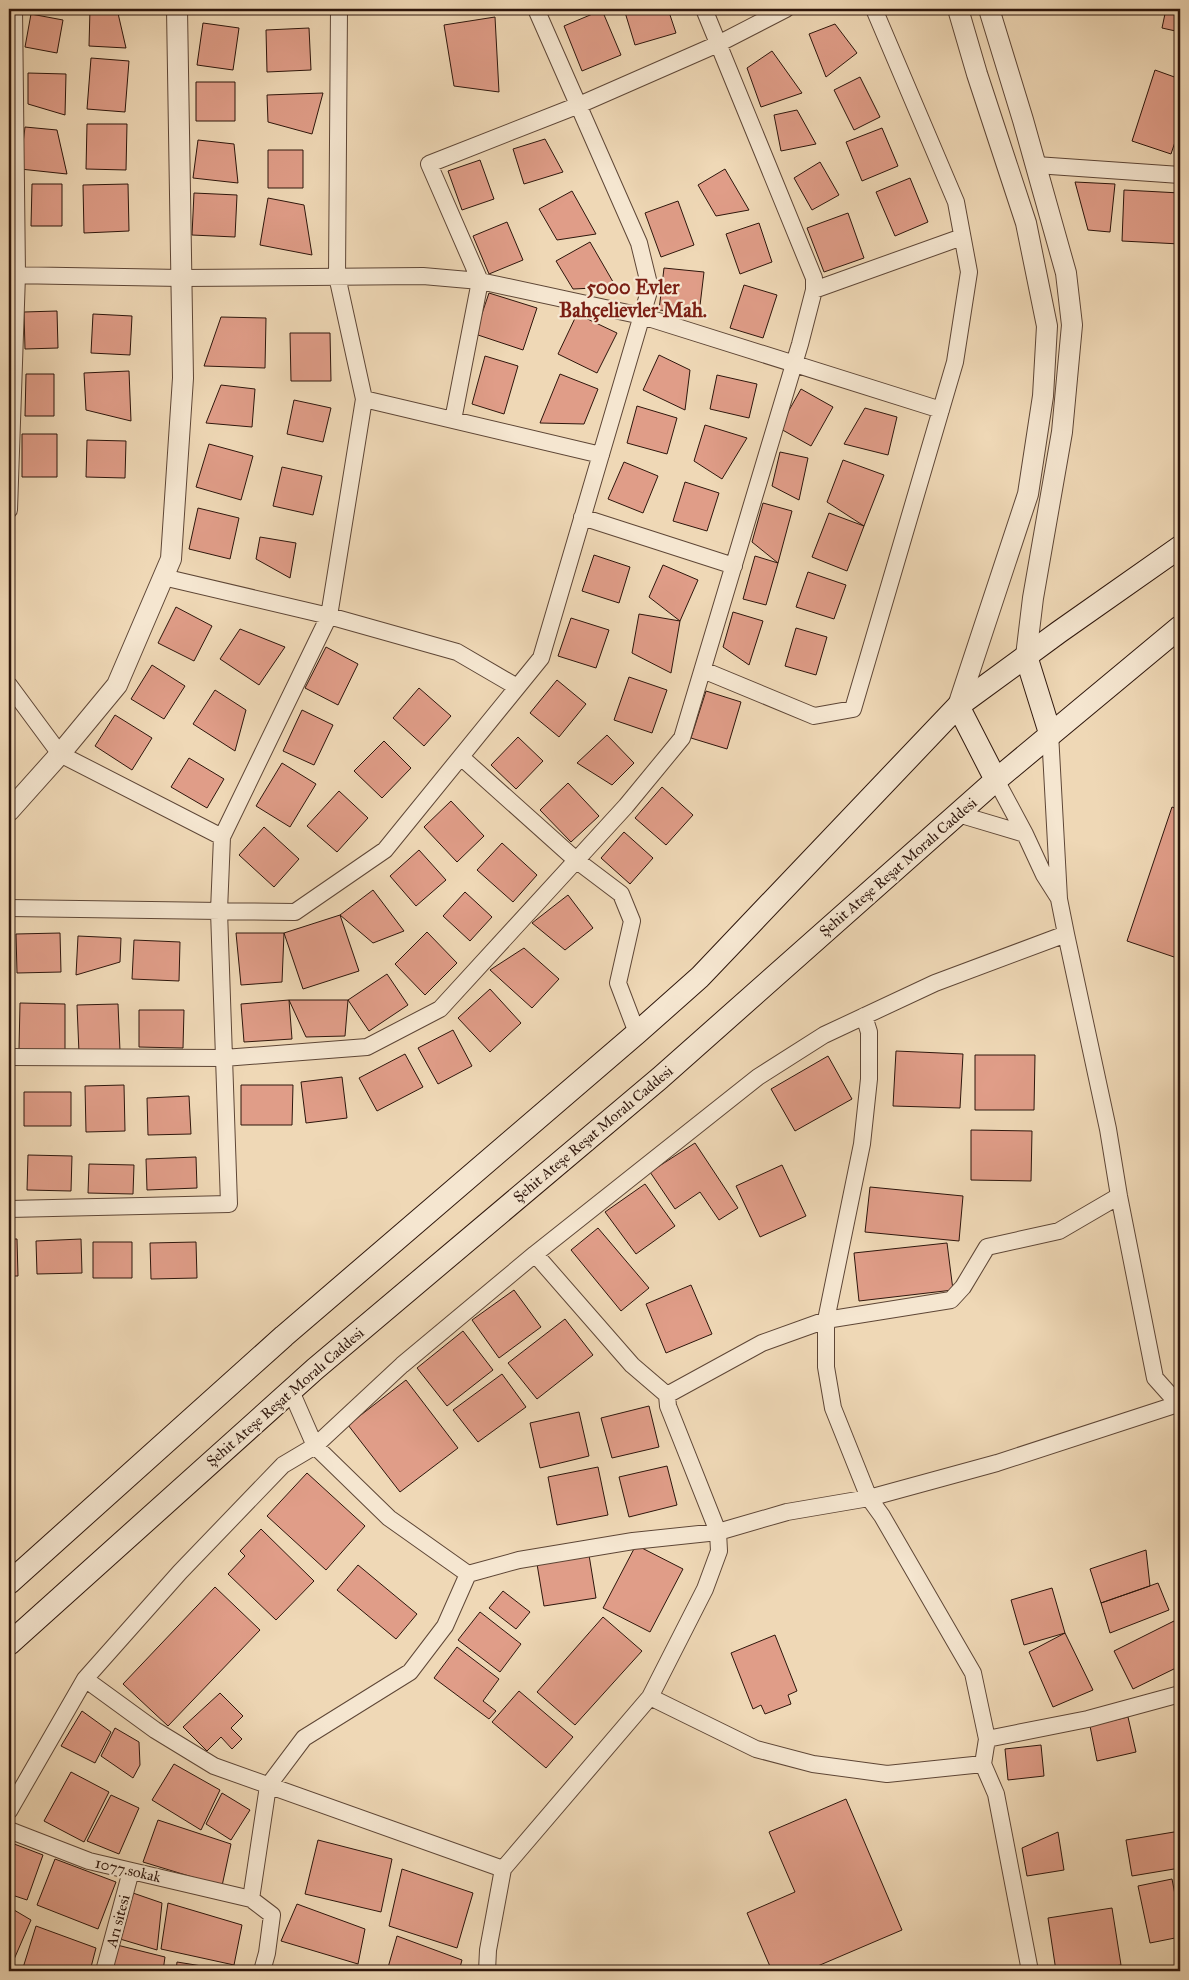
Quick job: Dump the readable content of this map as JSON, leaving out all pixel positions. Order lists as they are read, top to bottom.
{
  "streets": {
    "main road": ["Şehit Ateşe Reşat Moralı Caddesi"],
    "street": ["1077.sokak", "Arı sitesi"]
  },
  "crossings": [
    ["1077.sokak", "Arı sitesi"]
  ],
  "districts": ["5000 Evler Bahçelievler Mah."]
}
